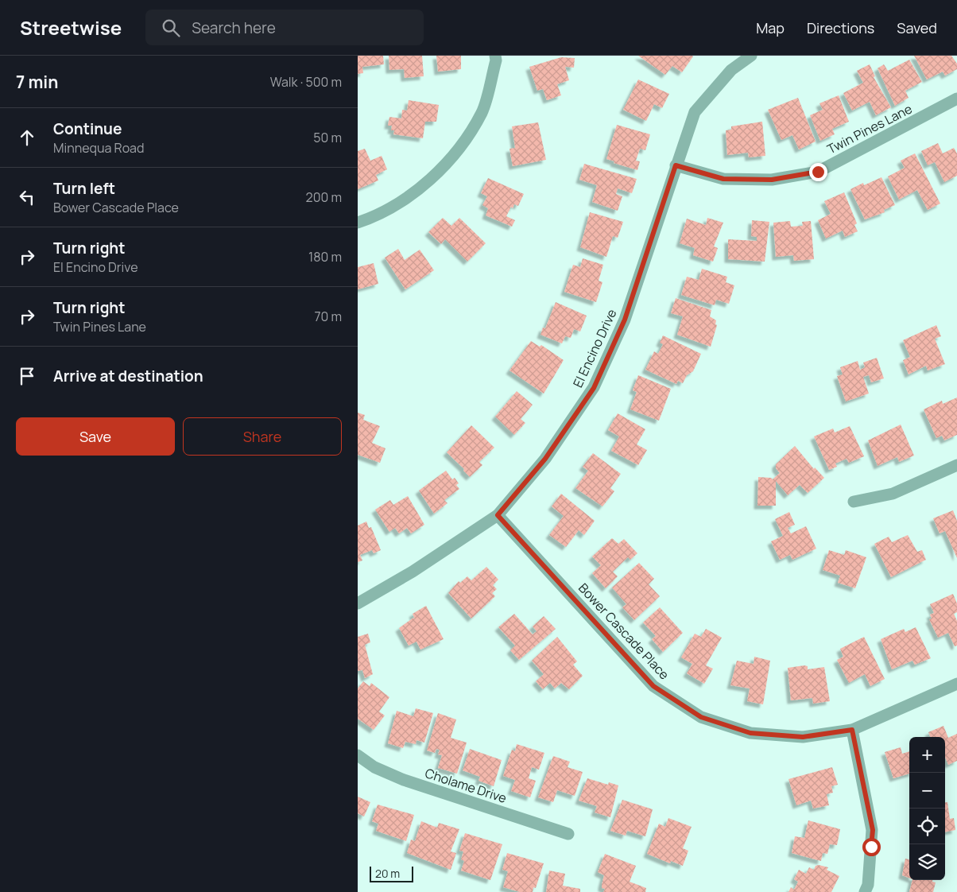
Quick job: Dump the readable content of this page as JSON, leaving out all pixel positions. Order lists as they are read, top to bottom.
{
  "streets": {
    "street": [
      "Twin Pines Lane",
      "El Encino Drive",
      "Bower Cascade Place",
      "Cholame Drive"
    ]
  },
  "crossings": [
    ["Twin Pines Lane", "El Encino Drive"],
    ["El Encino Drive", "Bower Cascade Place"]
  ],
  "scale_bar": "20 m",
  "page": {
    "header": "Streetwise",
    "search": "Search here",
    "nav": ["Map", "Directions", "Saved"],
    "heading": ["7 min", "Walk · 500 m"],
    "list": [
      ["Continue", "Minnequa Road", "50 m"],
      ["Turn left", "Bower Cascade Place", "200 m"],
      ["Turn right", "El Encino Drive", "180 m"],
      ["Turn right", "Twin Pines Lane", "70 m"],
      "Arrive at destination"
    ],
    "buttons": ["Save", "Share"],
    "map_buttons": ["+", "−"],
    "scale": "20 m"
  }
}
